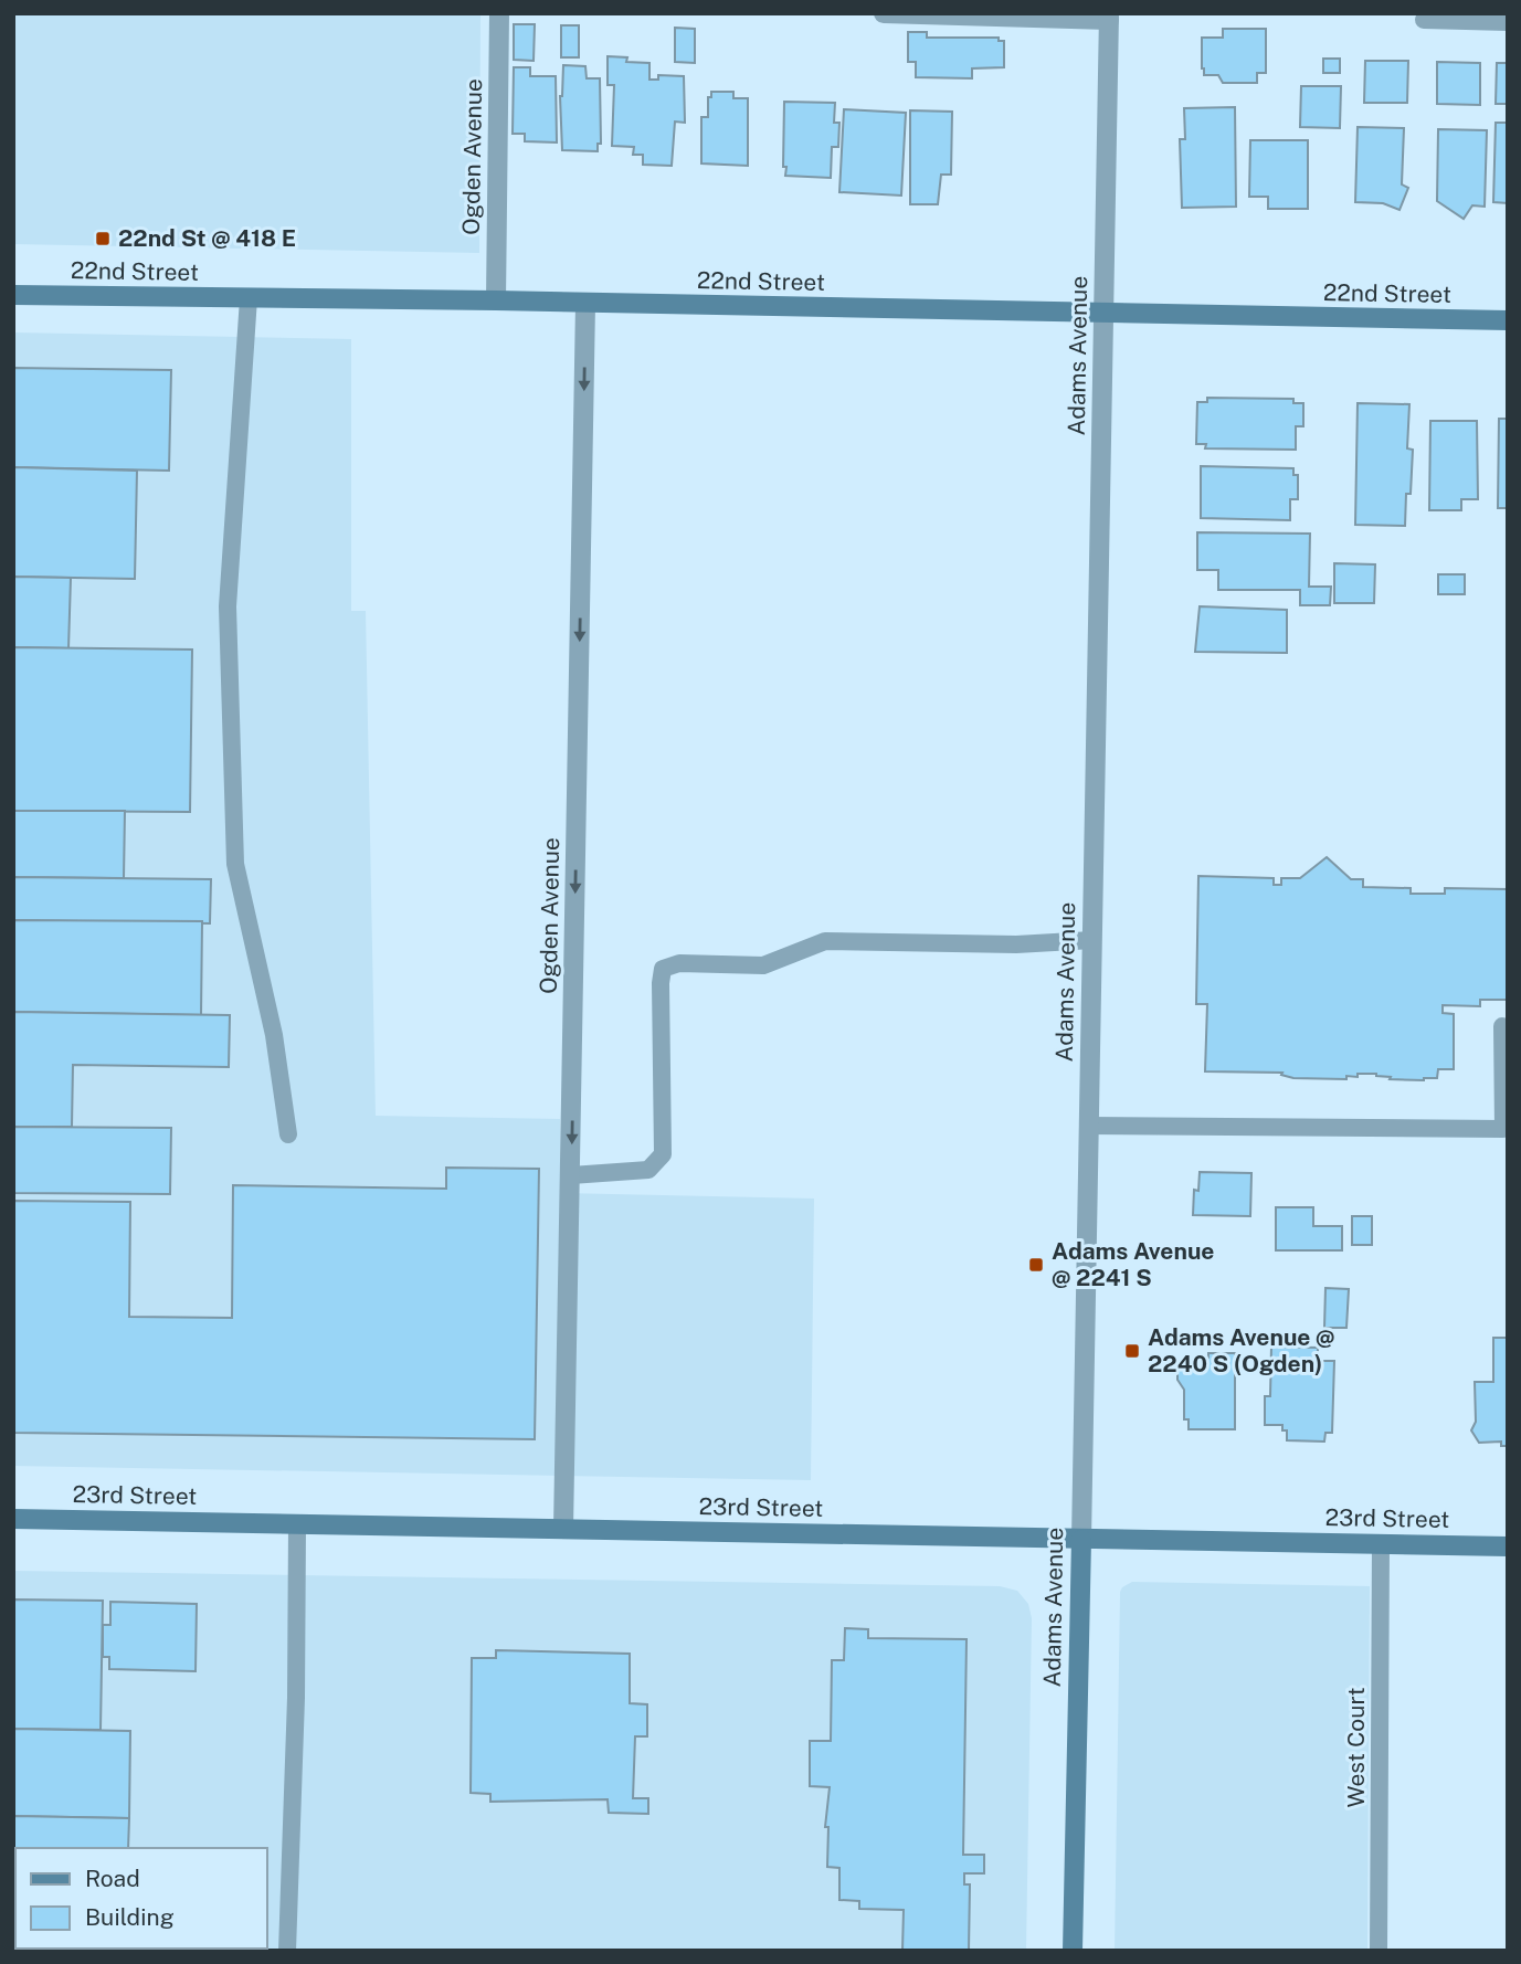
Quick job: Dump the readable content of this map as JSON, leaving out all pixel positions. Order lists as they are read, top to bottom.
{
  "streets": {
    "street": [
      "Ogden Avenue",
      "22nd Street",
      "Adams Avenue",
      "23rd Street"
    ],
    "lane": ["West Court"]
  },
  "crossings": [
    ["Ogden Avenue", "22nd Street"],
    ["Ogden Avenue", "23rd Street"],
    ["22nd Street", "Adams Avenue"],
    ["Adams Avenue", "23rd Street"],
    ["23rd Street", "West Court"]
  ],
  "one_way": ["Ogden Avenue"],
  "places": {
    "transit": ["22nd St @ 418 E", "Adams Avenue @ 2241 S", "Adams Avenue @ 2240 S (Ogden)"]
  },
  "legend": ["Road", "Building"]
}
